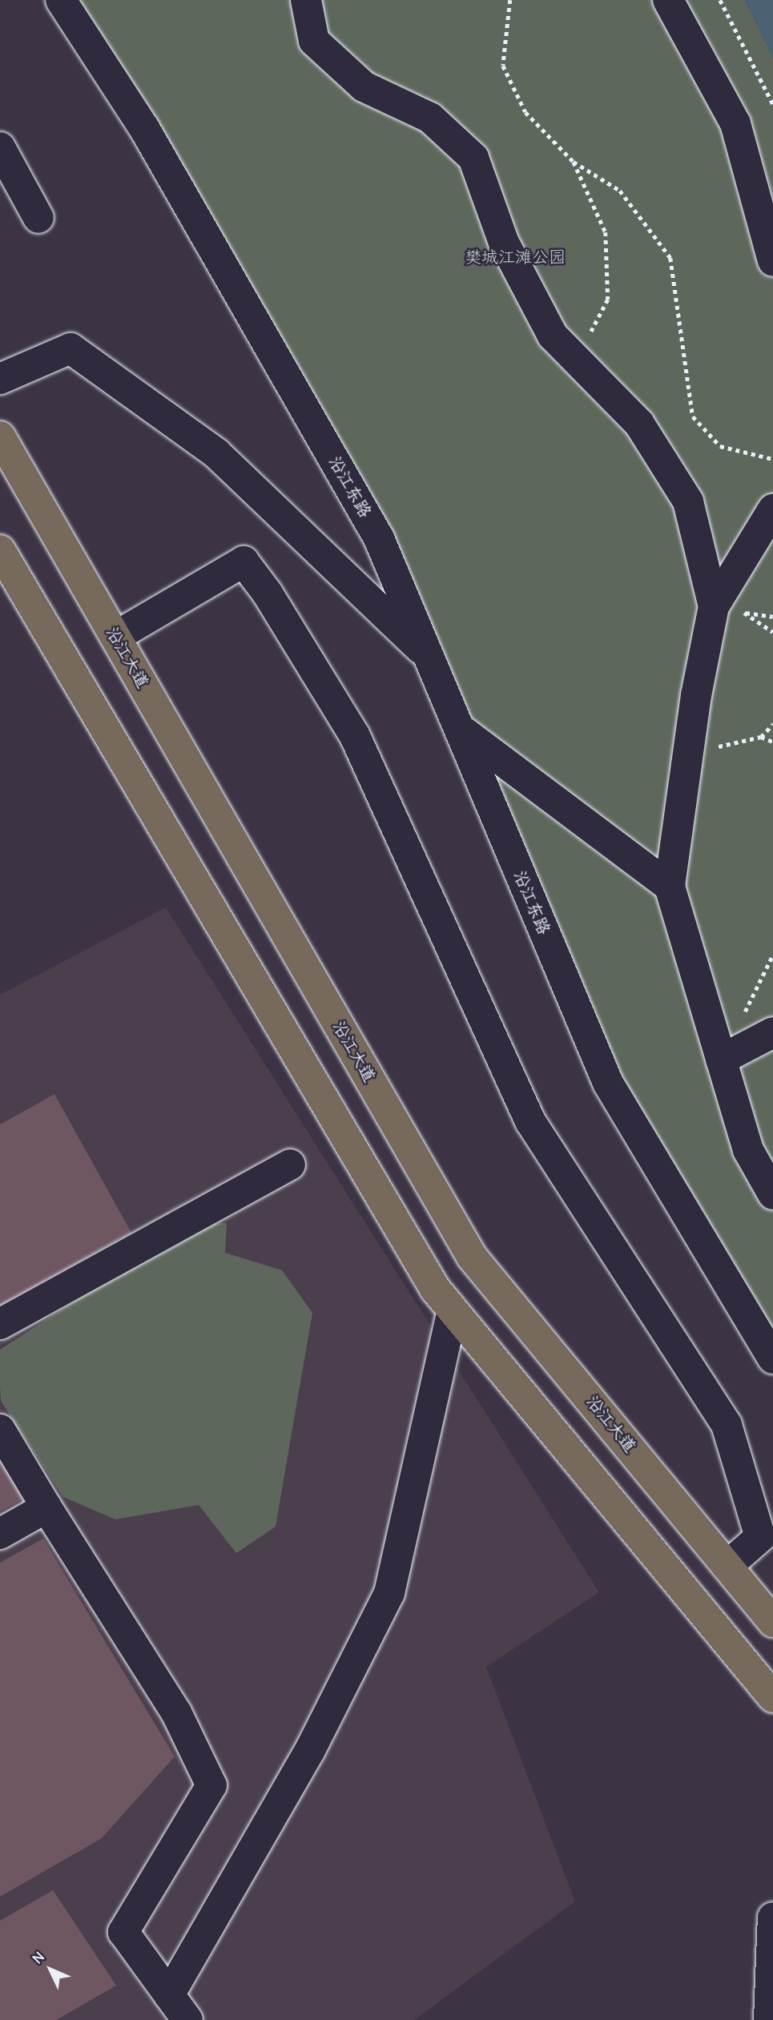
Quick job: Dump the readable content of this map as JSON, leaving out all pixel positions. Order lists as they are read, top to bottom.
{
  "streets": {
    "main road": ["沿江大道"],
    "street": ["沿江东路"]
  },
  "parks": ["樊城江滩公园"],
  "north": "top left"
}
